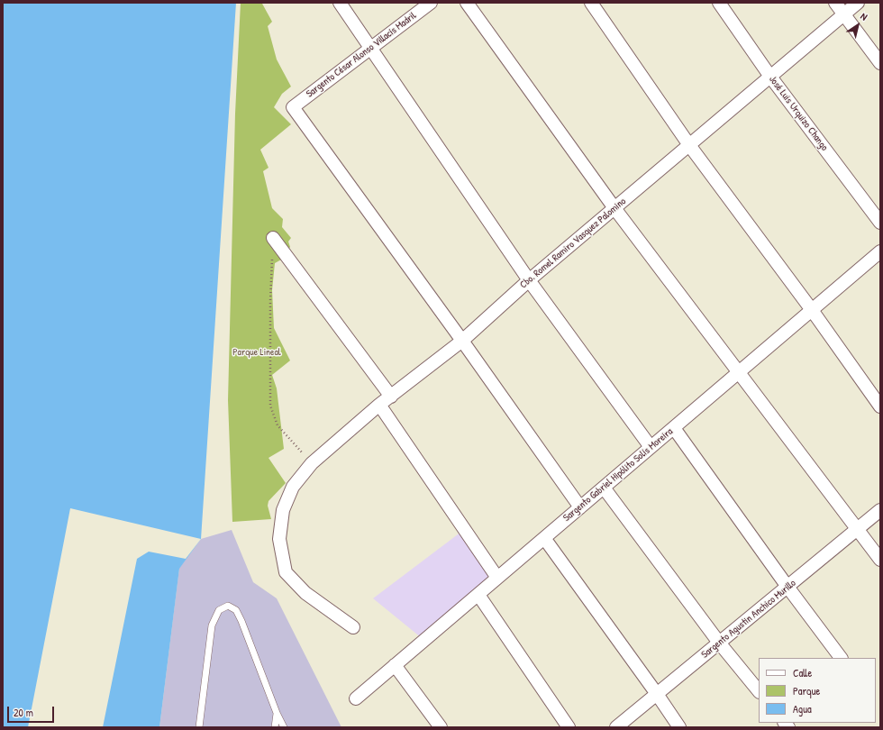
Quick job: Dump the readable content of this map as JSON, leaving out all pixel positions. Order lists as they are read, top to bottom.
{
  "streets": {
    "street": [
      "Sargento César Alonso Villacís Madril",
      "José Luis Urquizo Chango",
      "Cbo. Romel Ramiro Vasquez Palomino",
      "Sargento Gabriel Hipólito Solís Moreira",
      "Sargento Agustin Anchico Murillo"
    ]
  },
  "crossings": [
    ["Sargento César Alonso Villacís Madril", "Cbo. Romel Ramiro Vasquez Palomino"],
    ["José Luis Urquizo Chango", "Cbo. Romel Ramiro Vasquez Palomino"]
  ],
  "parks": ["Parque Lineal"],
  "legend": ["Calle", "Parque", "Agua"],
  "scale_bar": "20 m",
  "north": "top right"
}
